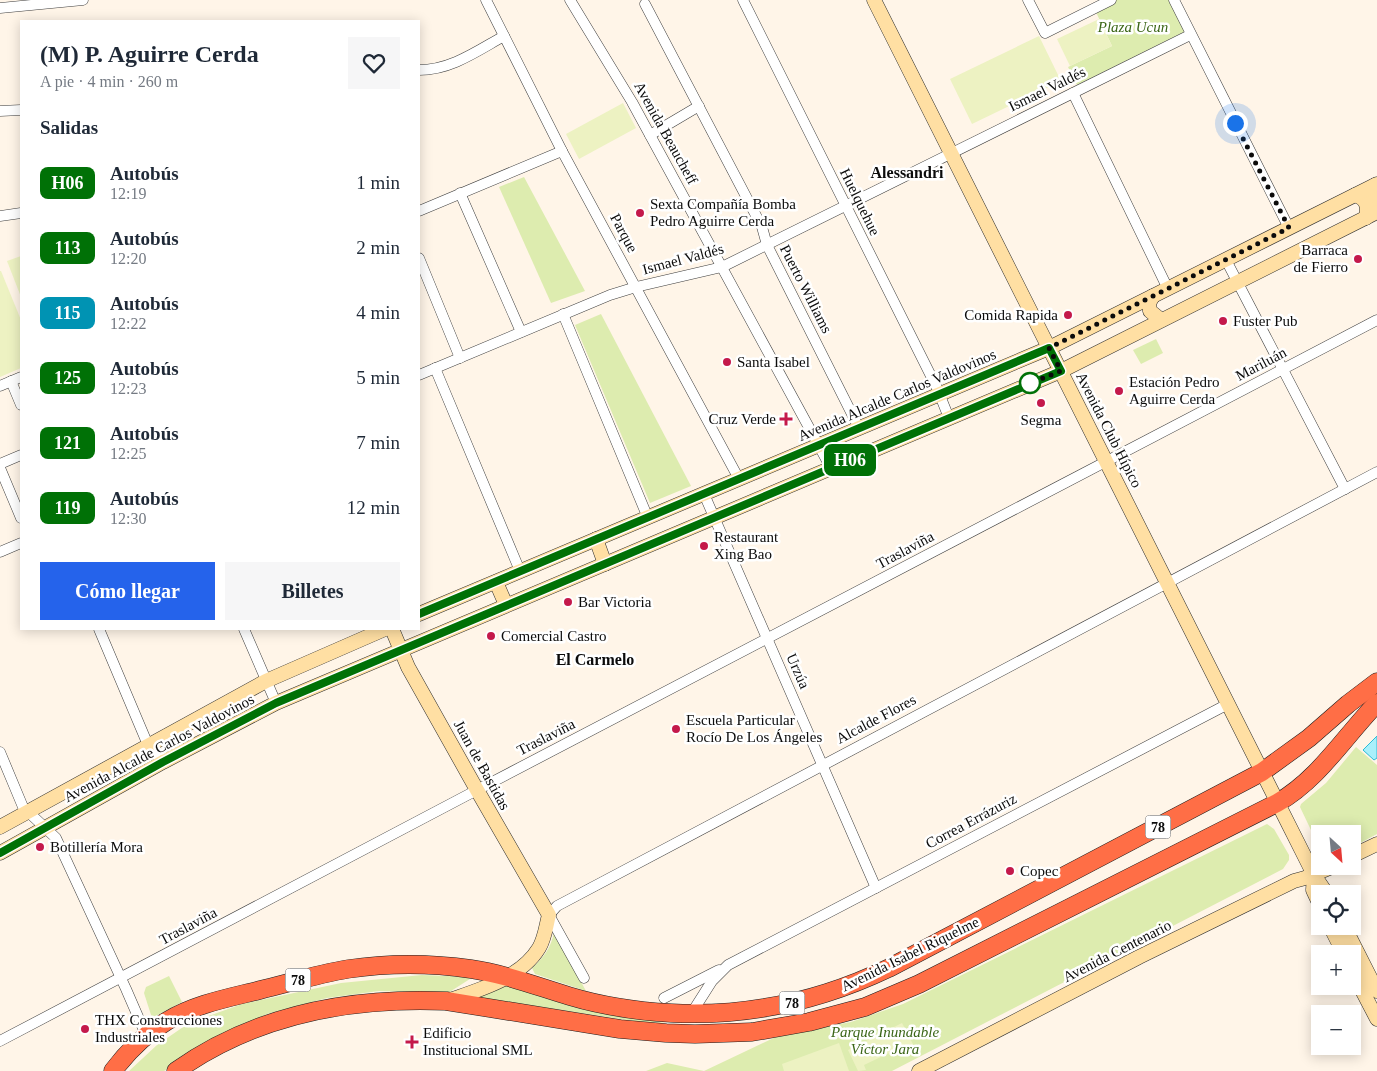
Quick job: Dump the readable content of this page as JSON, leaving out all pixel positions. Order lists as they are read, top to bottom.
{
  "streets": {
    "highway": ["78", "Avenida Isabel Riquelme"],
    "main road": [
      "Avenida Alcalde Carlos Valdovinos",
      "Avenida Club Hípico",
      "Juan de Bastidas",
      "Avenida Centenario"
    ],
    "street": [
      "Ismael Valdés",
      "Avenida Beaucheff",
      "Huelquehue",
      "Parque",
      "Puerto Williams",
      "Mariluán",
      "Traslaviña",
      "Urzúa",
      "Alcalde Flores",
      "Correa Errázuriz"
    ]
  },
  "crossings": [
    ["Ismael Valdés", "Avenida Beaucheff"],
    ["Ismael Valdés", "Huelquehue"],
    ["Ismael Valdés", "Parque"],
    ["Ismael Valdés", "Puerto Williams"],
    ["Ismael Valdés", "Avenida Club Hípico"],
    ["Avenida Beaucheff", "Avenida Alcalde Carlos Valdovinos"],
    ["Huelquehue", "Avenida Alcalde Carlos Valdovinos"],
    ["Parque", "Avenida Alcalde Carlos Valdovinos"],
    ["Puerto Williams", "Avenida Alcalde Carlos Valdovinos"],
    ["Mariluán", "Avenida Club Hípico"],
    ["Mariluán", "Traslaviña"],
    ["Avenida Alcalde Carlos Valdovinos", "Avenida Club Hípico"],
    ["Avenida Alcalde Carlos Valdovinos", "Urzúa"],
    ["Avenida Alcalde Carlos Valdovinos", "Juan de Bastidas"],
    ["Avenida Club Hípico", "Traslaviña"],
    ["Avenida Club Hípico", "Alcalde Flores"],
    ["Avenida Club Hípico", "Correa Errázuriz"],
    ["Avenida Club Hípico", "Avenida Centenario"],
    ["Avenida Club Hípico", "Avenida Isabel Riquelme"],
    ["Traslaviña", "Urzúa"],
    ["Traslaviña", "Juan de Bastidas"],
    ["Urzúa", "Alcalde Flores"],
    ["Urzúa", "Correa Errázuriz"],
    ["Alcalde Flores", "Juan de Bastidas"],
    ["Correa Errázuriz", "Avenida Isabel Riquelme"]
  ],
  "districts": ["Alessandri", "El Carmelo"],
  "parks": ["Plaza Ucun", "Parque Inundable Víctor Jara"],
  "places": {
    "other": [
      "Sexta Compañía Bomba Pedro Aguirre Cerda",
      "Barraca de Fierro",
      "Comida Rapida",
      "Fuster Pub",
      "Santa Isabel",
      "Estación Pedro Aguirre Cerda",
      "Segma",
      "Restaurant Xing Bao",
      "Bar Victoria",
      "Comercial Castro",
      "Escuela Particular Rocío De Los Ángeles",
      "Botillería Mora",
      "Copec",
      "THX Construcciones Industriales"
    ],
    "health": ["Cruz Verde", "Edificio Institucional SML"]
  },
  "lines": ["bus line H06"],
  "north": "bottom right",
  "page": {
    "on_map": "H06",
    "heading": [
      ["(M) P. Aguirre Cerda", "A pie · 4 min · 260 m"],
      "Salidas"
    ],
    "list": [
      {
        "mark": "H06",
        "name": "Autobús",
        "note": "12:19",
        "value": "1 min"
      },
      {
        "mark": "113",
        "name": "Autobús",
        "note": "12:20",
        "value": "2 min"
      },
      {
        "mark": "115",
        "name": "Autobús",
        "note": "12:22",
        "value": "4 min"
      },
      {
        "mark": "125",
        "name": "Autobús",
        "note": "12:23",
        "value": "5 min"
      },
      {
        "mark": "121",
        "name": "Autobús",
        "note": "12:25",
        "value": "7 min"
      },
      {
        "mark": "119",
        "name": "Autobús",
        "note": "12:30",
        "value": "12 min"
      }
    ],
    "buttons": ["Cómo llegar", "Billetes"],
    "map_buttons": ["+", "−"]
  }
}
